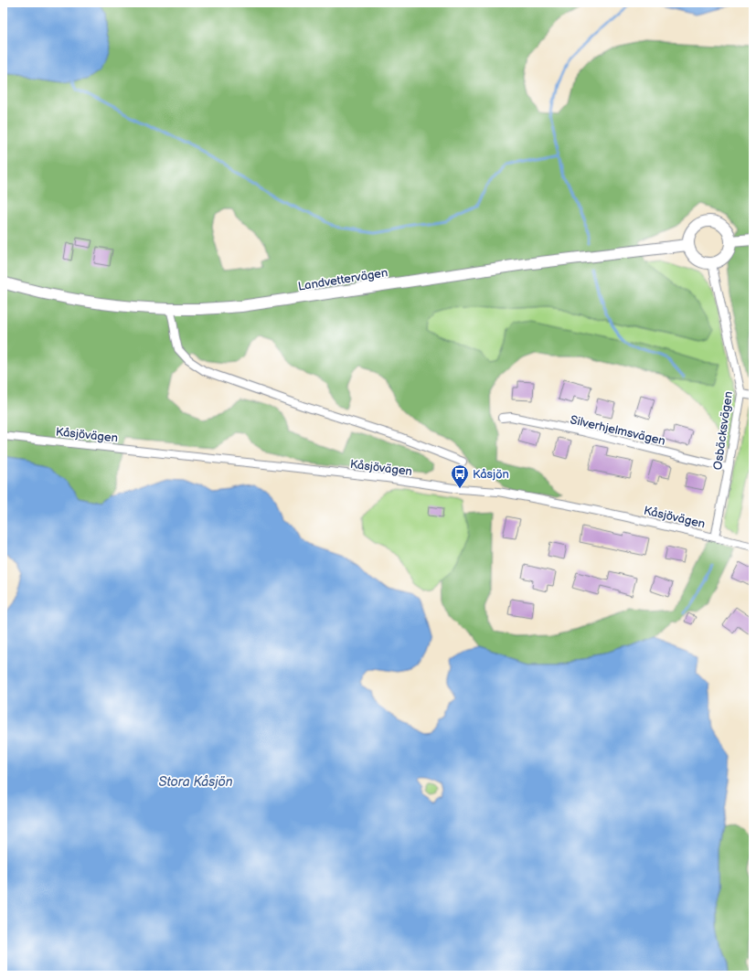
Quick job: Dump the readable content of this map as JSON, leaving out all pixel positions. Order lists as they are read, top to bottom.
{
  "streets": {
    "street": [
      "Landvettervägen",
      "Silverhjelmsvägen",
      "Osbäcksvägen",
      "Kåsjövägen"
    ]
  },
  "crossings": [
    ["Landvettervägen", "Osbäcksvägen"],
    ["Silverhjelmsvägen", "Osbäcksvägen"],
    ["Osbäcksvägen", "Kåsjövägen"]
  ],
  "water": ["Stora Kåsjön"],
  "places": {
    "bus stop": ["Kåsjön"]
  }
}
